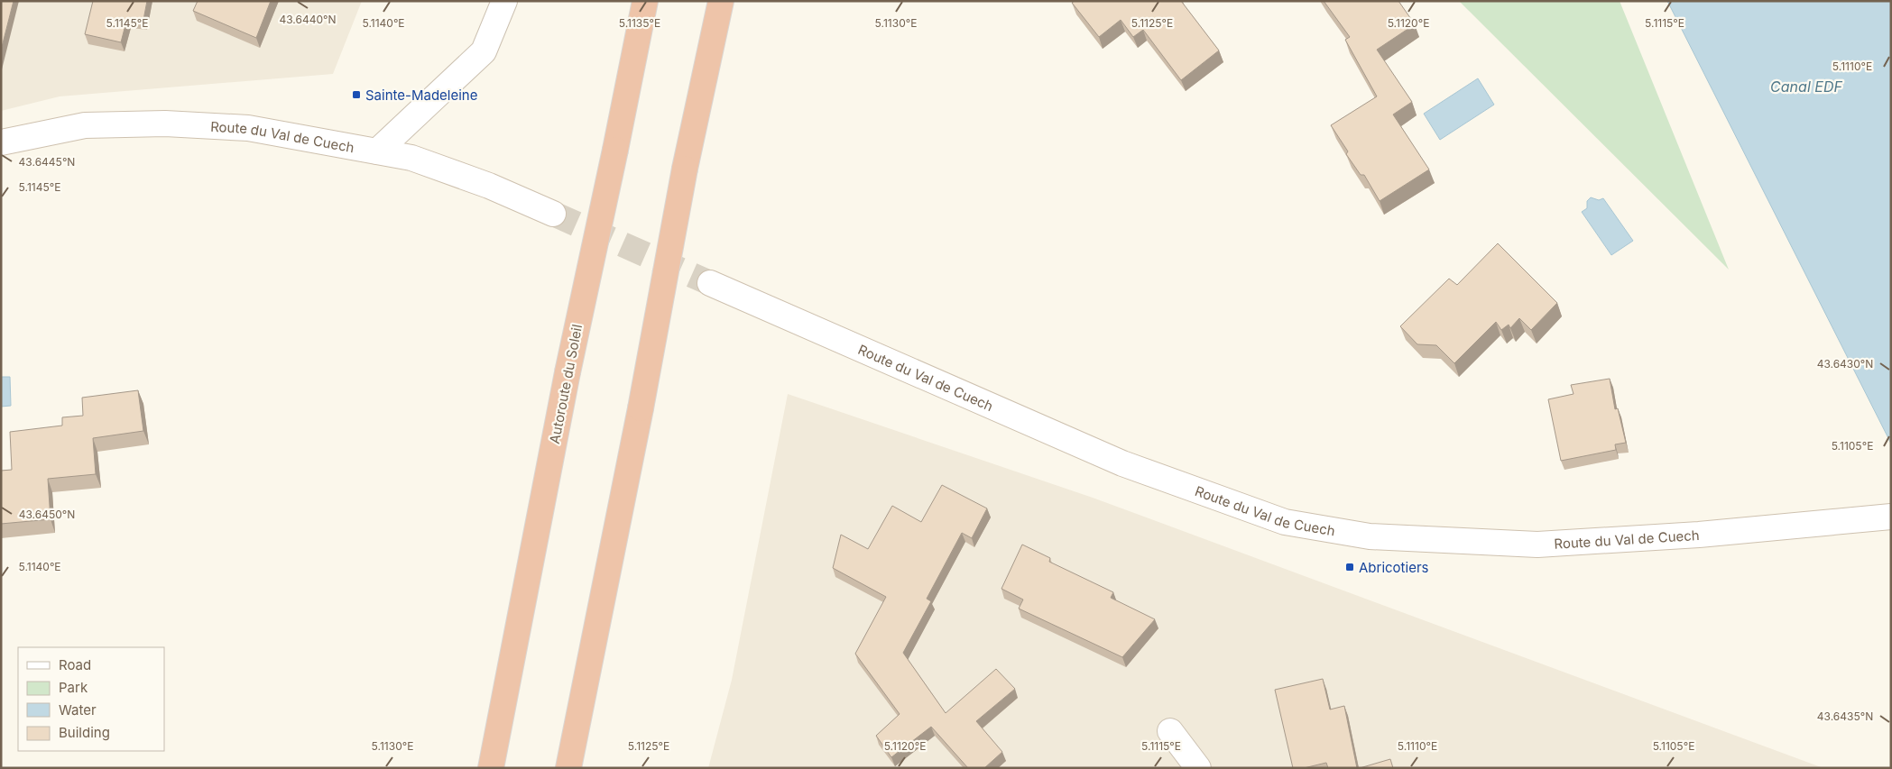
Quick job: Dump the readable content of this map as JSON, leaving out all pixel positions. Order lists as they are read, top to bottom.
{
  "streets": {
    "highway": ["Autoroute du Soleil"],
    "street": ["Route du Val de Cuech"]
  },
  "water": ["Canal EDF"],
  "places": {
    "transit": ["Sainte-Madeleine", "Abricotiers"]
  },
  "legend": [
    "Road",
    "Park",
    "Water",
    "Building"
  ],
  "coordinates": [
    "43.6440°N",
    "5.1145°E",
    "5.1140°E",
    "5.1135°E",
    "5.1130°E",
    "5.1125°E",
    "5.1120°E",
    "5.1115°E",
    "5.1110°E",
    "43.6445°N",
    "43.6430°N",
    "5.1105°E",
    "43.6450°N",
    "43.6435°N"
  ]
}
